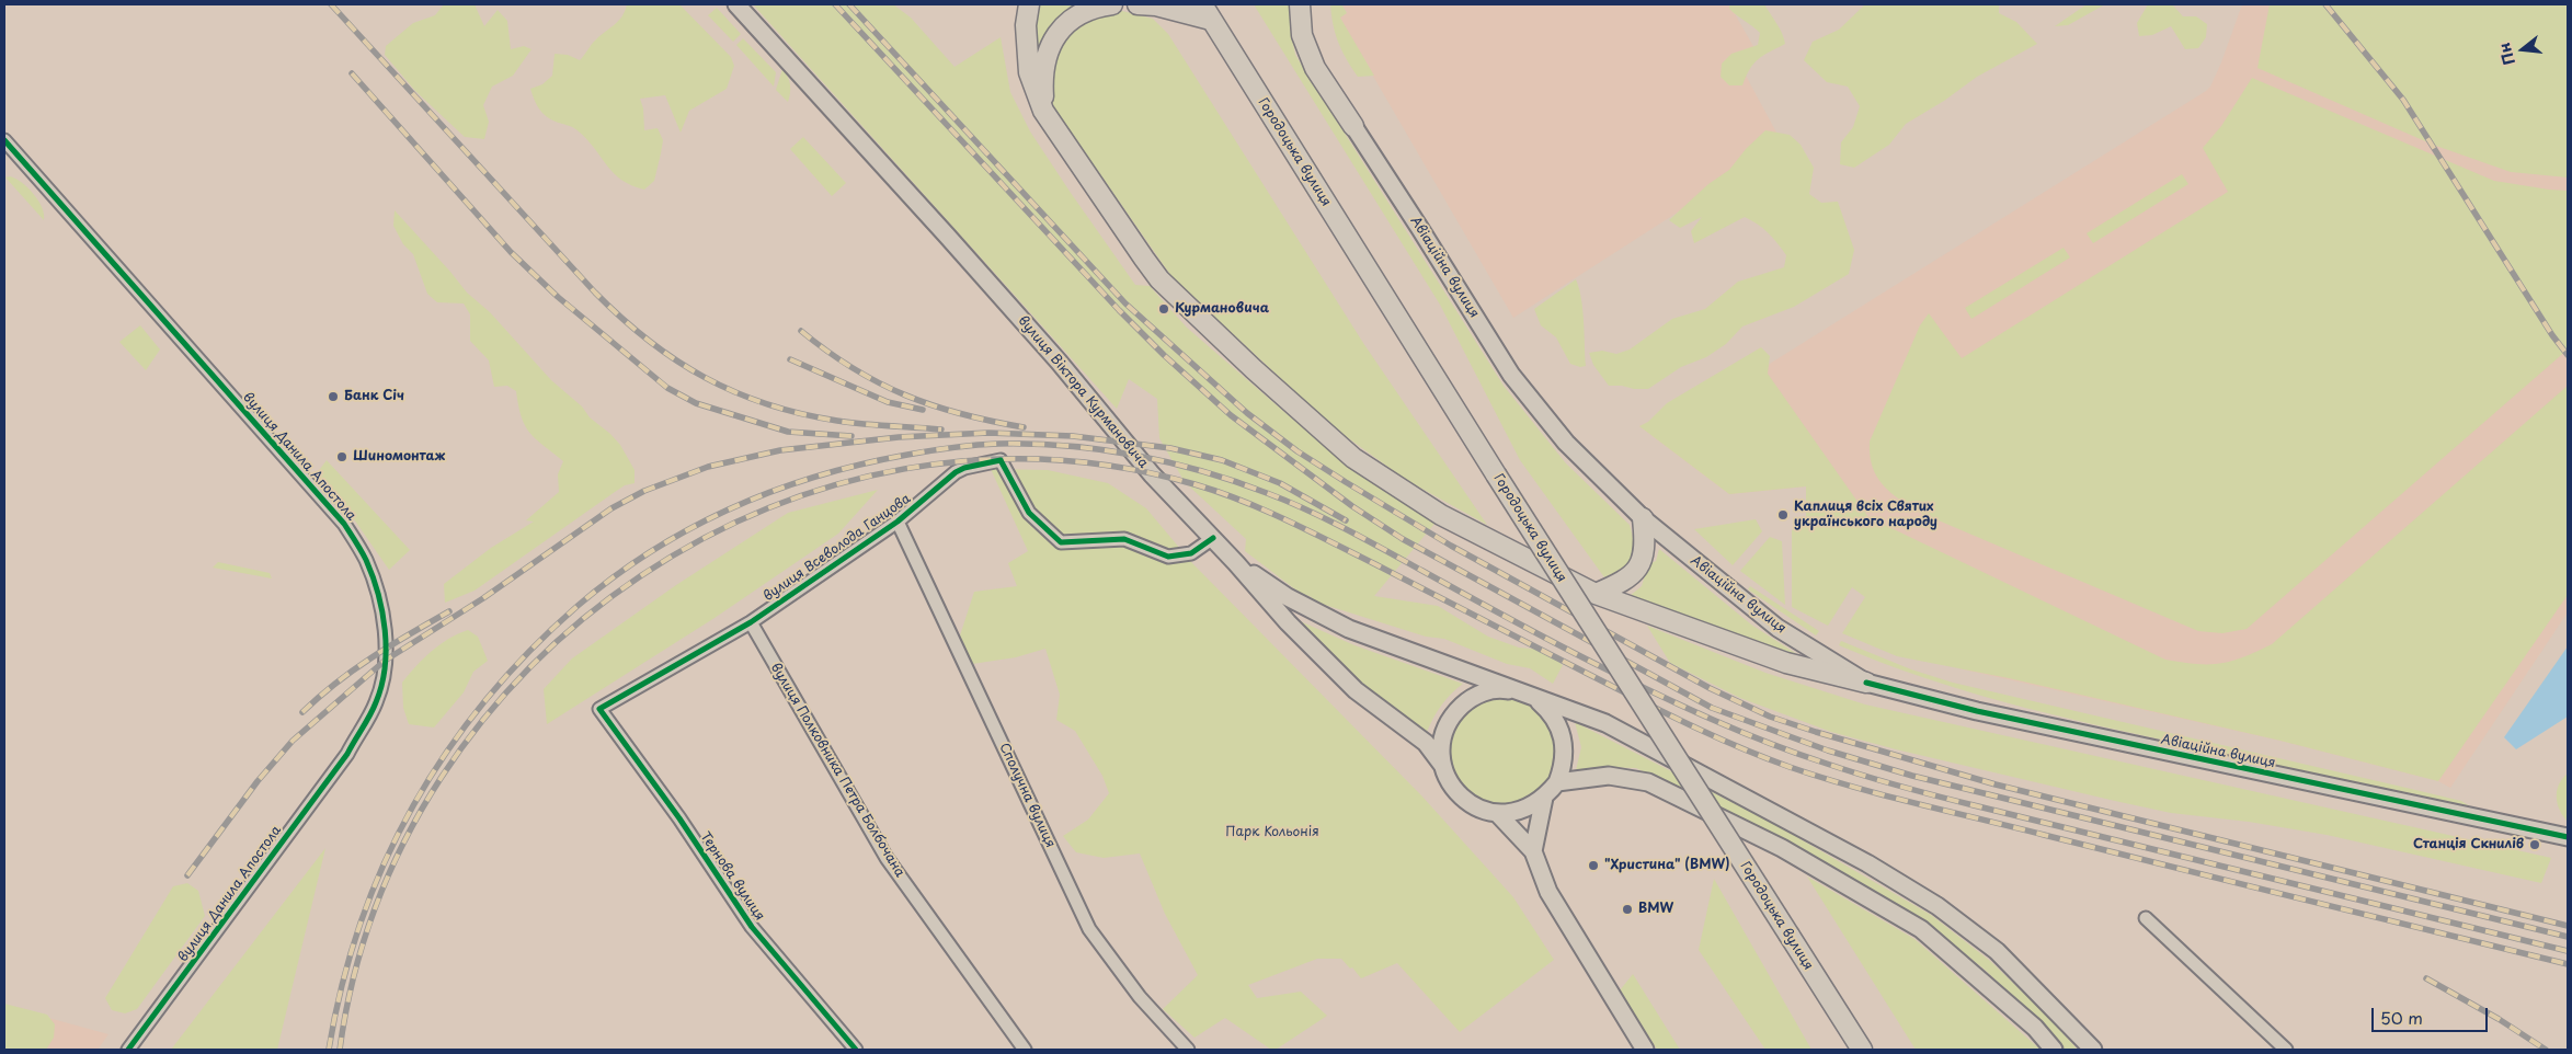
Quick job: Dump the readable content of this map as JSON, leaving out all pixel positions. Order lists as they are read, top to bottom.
{
  "streets": {
    "main road": ["Городоцька вулиця"],
    "street": [
      "Авіаційна вулиця",
      "вулиця Віктора Курмановича",
      "вулиця Данила Апостола",
      "вулиця Всеволода Ганцова",
      "вулиця Полковника Петра Болбочана",
      "Сполучна вулиця",
      "Тернова вулиця"
    ]
  },
  "crossings": [
    ["вулиця Віктора Курмановича", "вулиця Всеволода Ганцова"],
    ["вулиця Всеволода Ганцова", "вулиця Полковника Петра Болбочана"],
    ["вулиця Всеволода Ганцова", "Сполучна вулиця"],
    ["вулиця Всеволода Ганцова", "Тернова вулиця"]
  ],
  "parks": ["Парк Кольонія"],
  "places": [
    "Курмановича",
    "Банк Січ",
    "Шиномонтаж",
    "Каплиця всіх Святих українського народу",
    "Станція Скнилів",
    "\"Христина\" (BMW)",
    "BMW"
  ],
  "scale_bar": "50 m",
  "north": "left"
}
